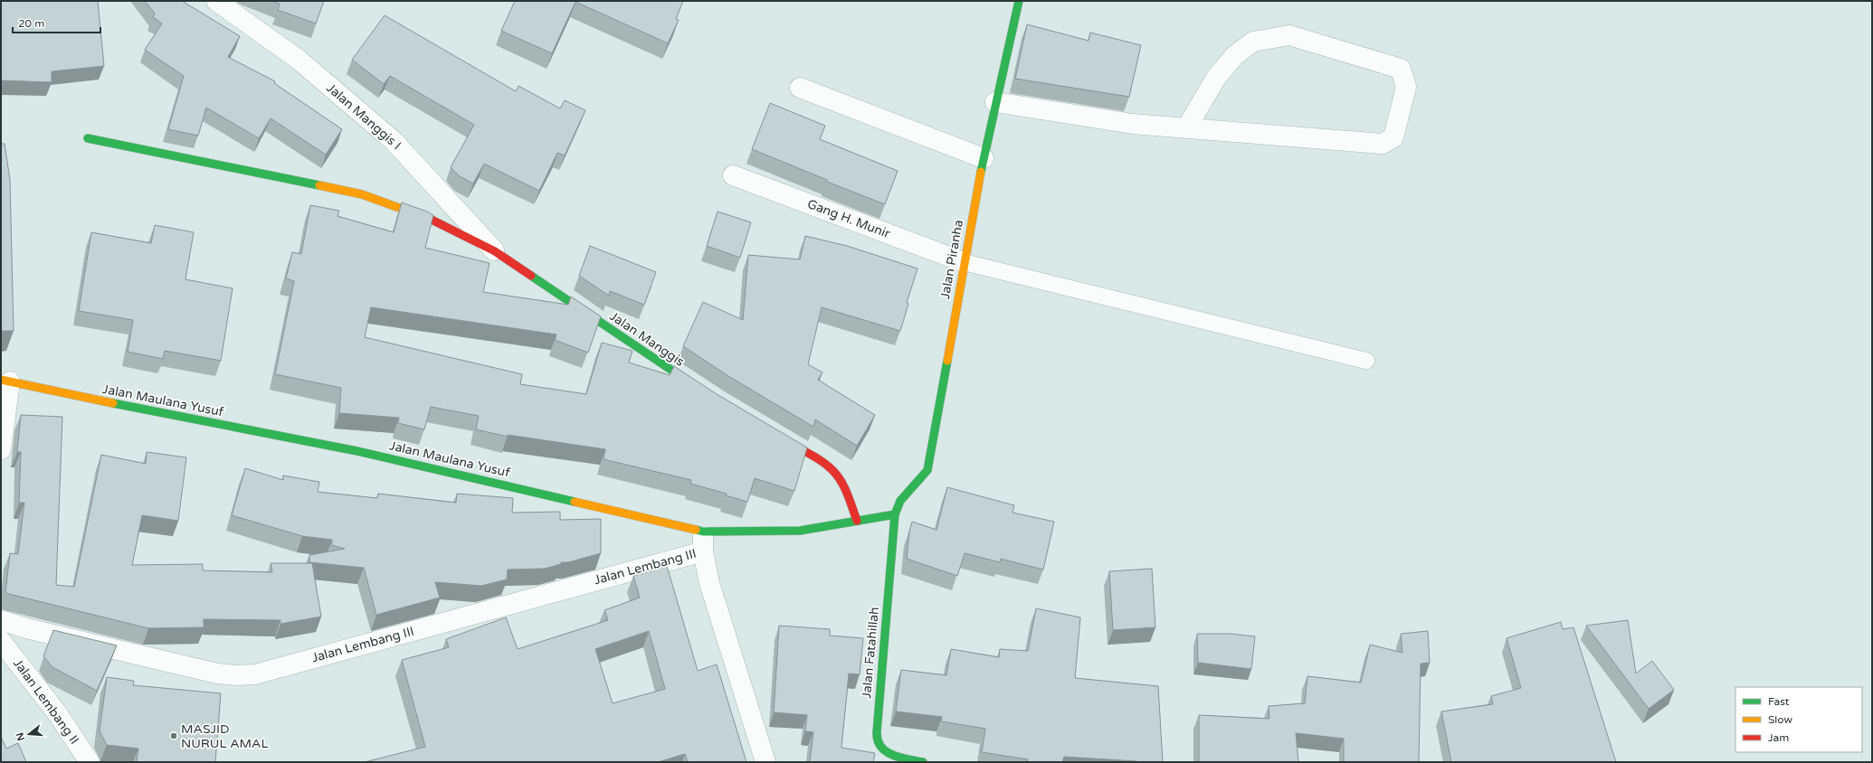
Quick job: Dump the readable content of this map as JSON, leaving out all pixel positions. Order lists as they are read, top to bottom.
{
  "streets": {
    "street": [
      "Jalan Manggis I",
      "Gang H. Munir",
      "Jalan Piranha",
      "Jalan Manggis",
      "Jalan Maulana Yusuf",
      "Jalan Lembang III",
      "Jalan Fatahillah",
      "Jalan Lembang II"
    ]
  },
  "crossings": [
    ["Jalan Manggis I", "Jalan Manggis"],
    ["Gang H. Munir", "Jalan Piranha"],
    ["Jalan Piranha", "Jalan Maulana Yusuf"],
    ["Jalan Piranha", "Jalan Fatahillah"],
    ["Jalan Maulana Yusuf", "Jalan Lembang III"],
    ["Jalan Maulana Yusuf", "Jalan Fatahillah"]
  ],
  "places": ["MASJID NURUL AMAL"],
  "legend": ["Fast", "Slow", "Jam"],
  "scale_bar": "20 m",
  "north": "left"
}
